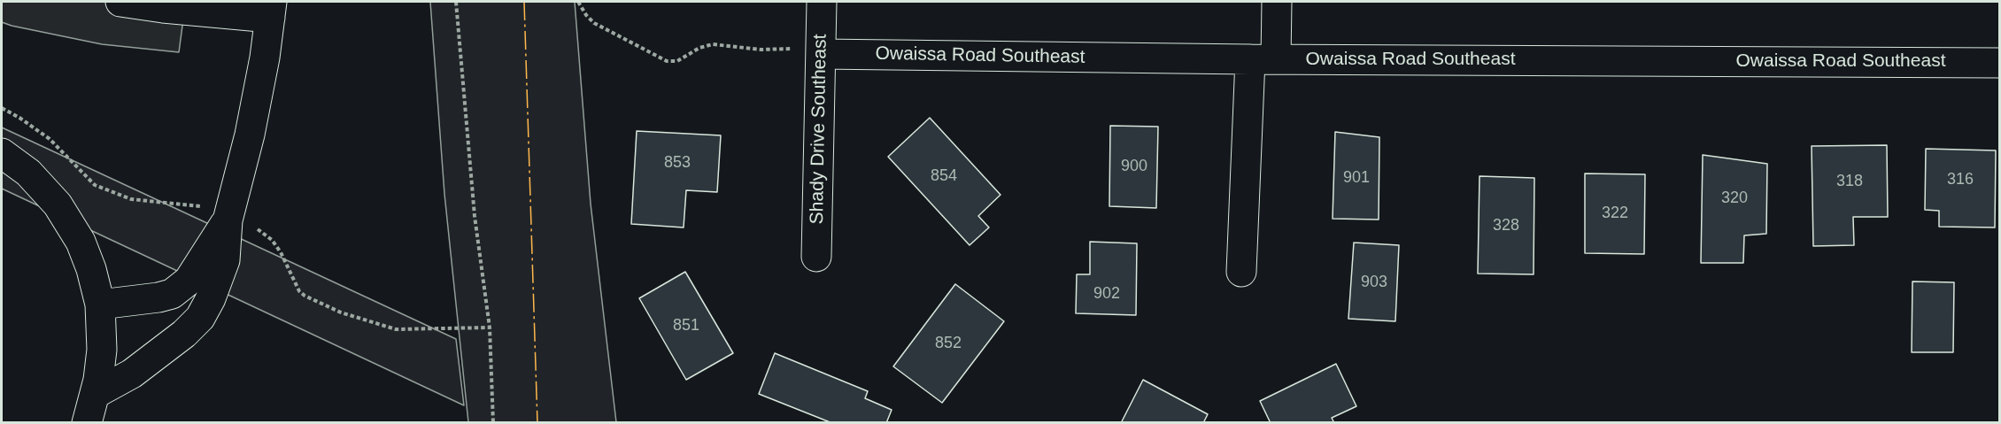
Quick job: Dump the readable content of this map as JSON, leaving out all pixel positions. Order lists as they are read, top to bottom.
{
  "streets": {
    "street": ["Owaissa Road Southeast", "Shady Drive Southeast"]
  },
  "crossings": [
    ["Owaissa Road Southeast", "Shady Drive Southeast"]
  ],
  "house_numbers": [
    "853",
    "900",
    "854",
    "901",
    "316",
    "318",
    "320",
    "322",
    "328",
    "903",
    "902",
    "851",
    "852"
  ]
}
